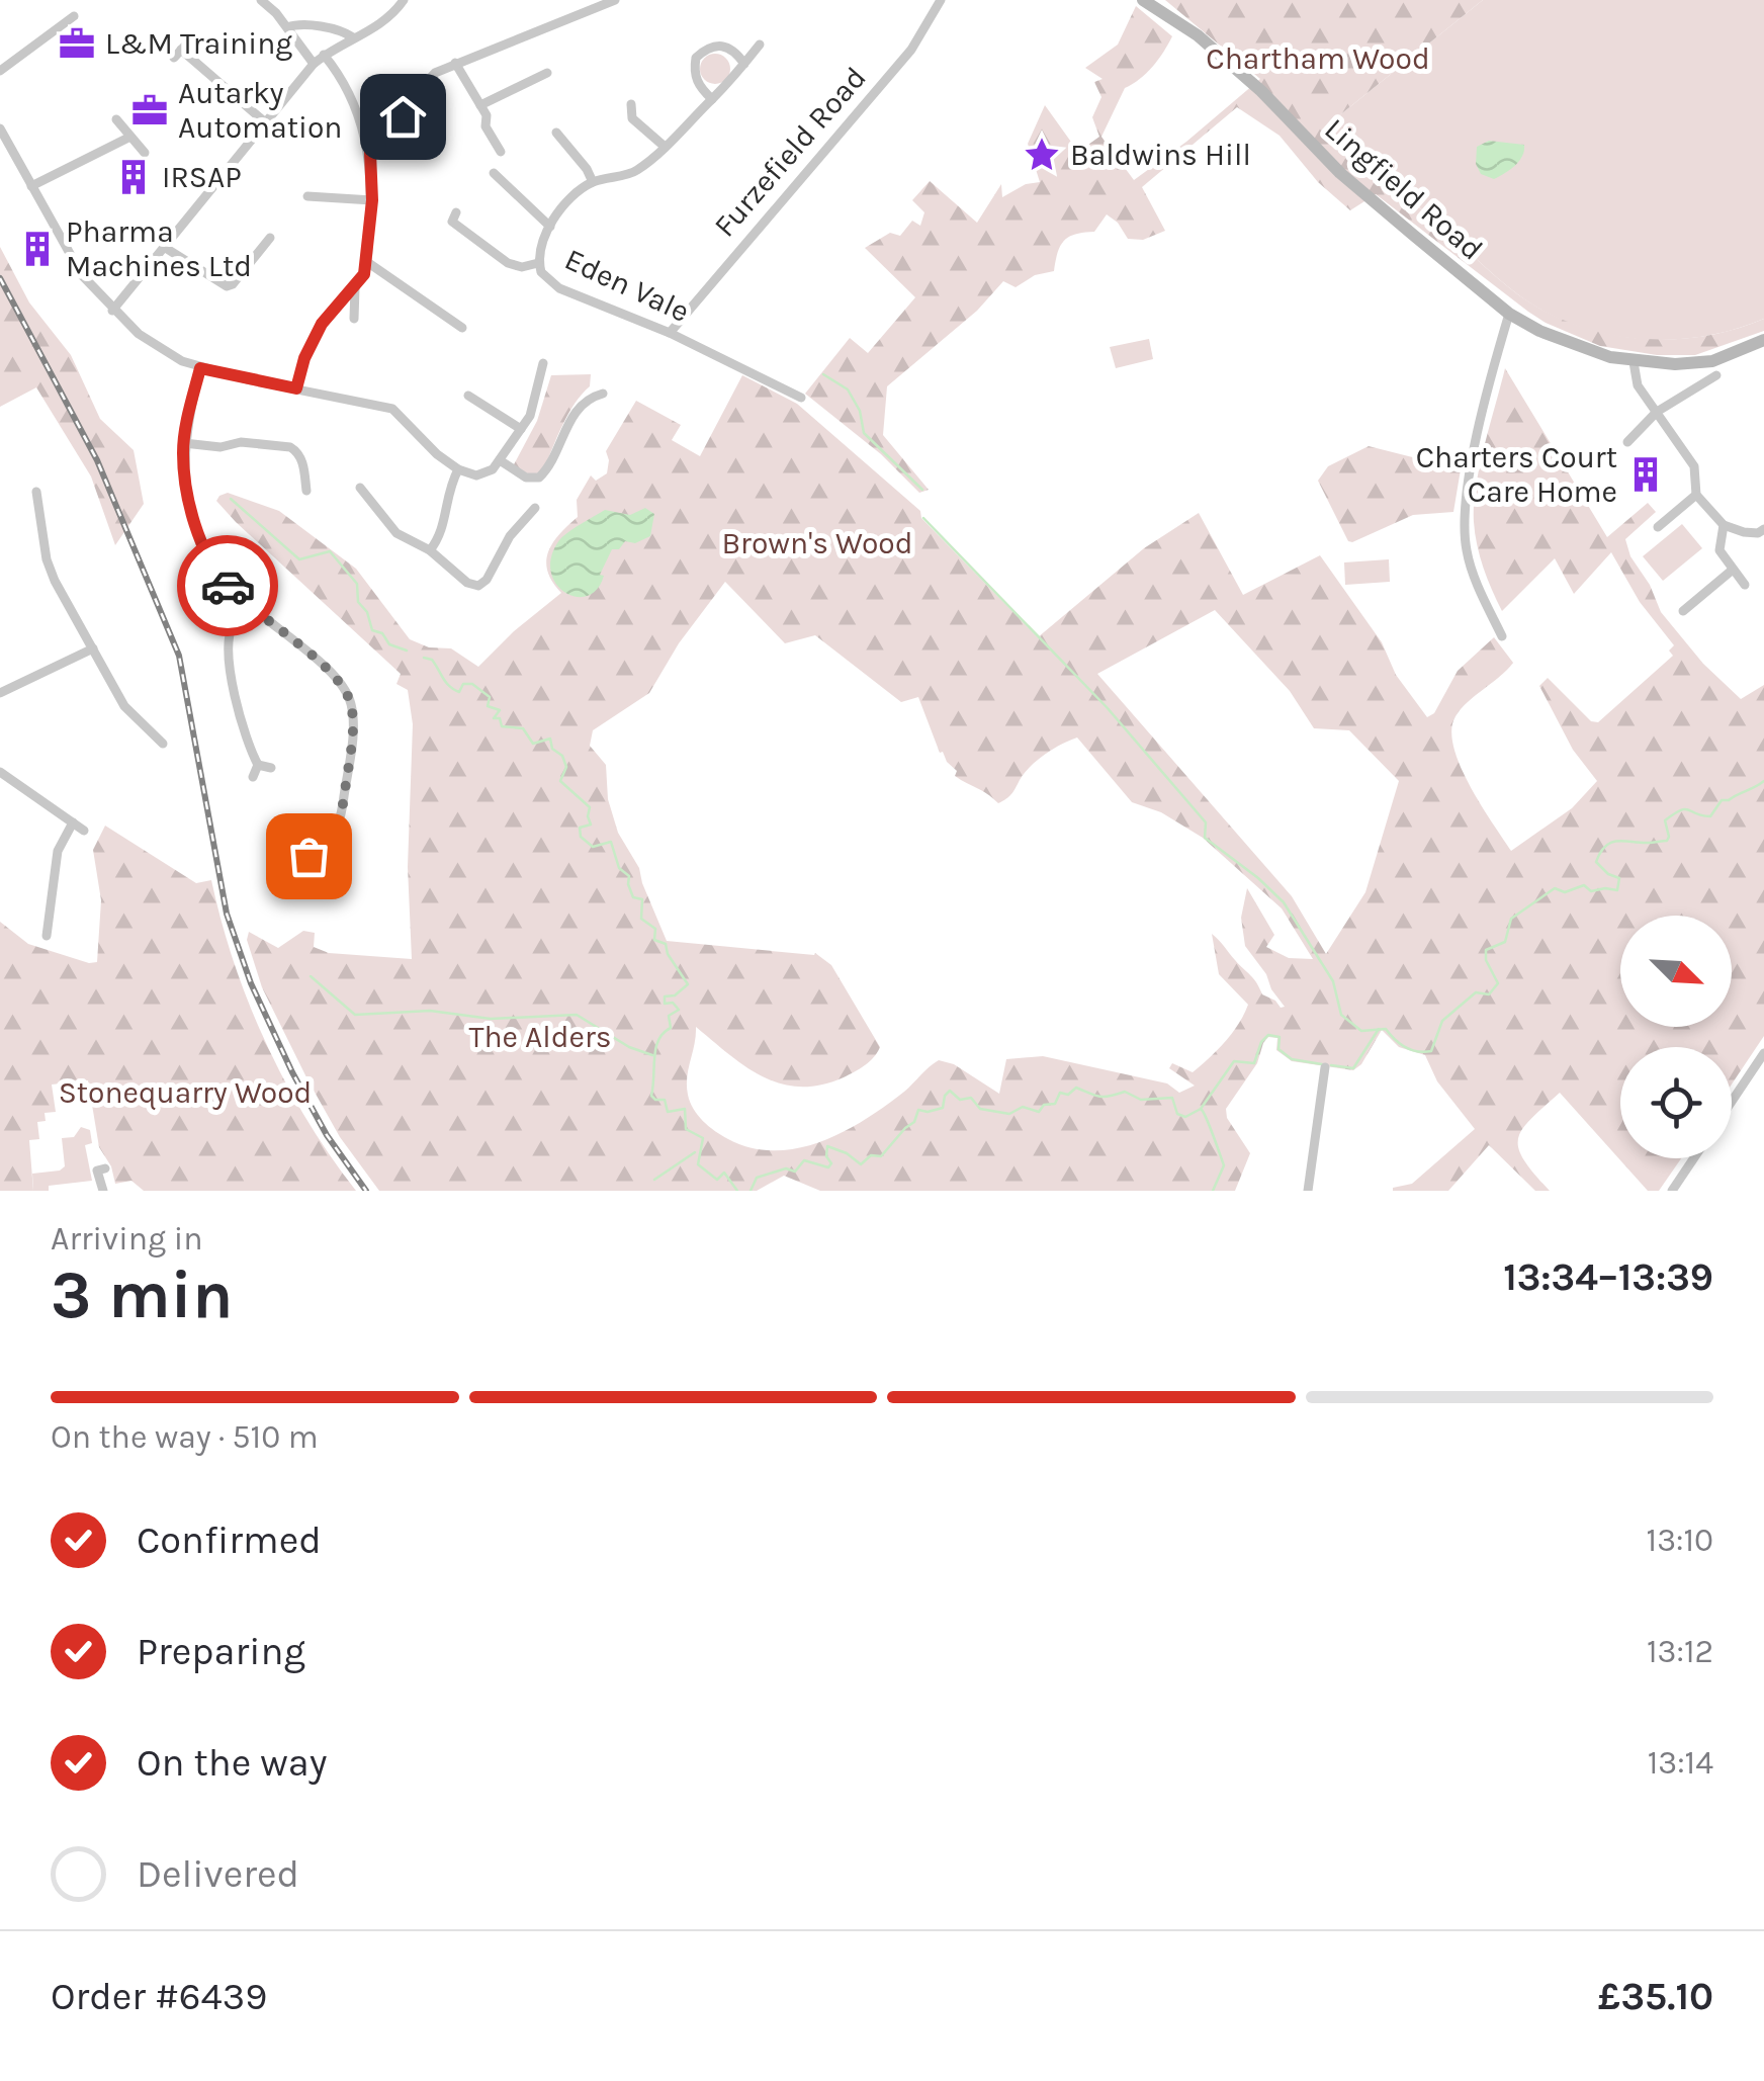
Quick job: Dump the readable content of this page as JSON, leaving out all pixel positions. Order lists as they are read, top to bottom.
{
  "streets": {
    "street": ["Furzefield Road", "Lingfield Road", "Eden Vale"]
  },
  "crossings": [
    ["Furzefield Road", "Eden Vale"]
  ],
  "parks": [
    "Chartham Wood",
    "Brown's Wood",
    "The Alders",
    "Stonequarry Wood"
  ],
  "places": {
    "office": ["L&M Training", "Autarky Automation"],
    "place": ["Baldwins Hill"],
    "building": ["IRSAP", "Pharma Machines Ltd", "Charters Court Care Home"]
  },
  "north": "bottom right",
  "page": {
    "heading": ["3 min", "Arriving in", "13:34–13:39"],
    "panel": ["Order #6439", "£35.10"],
    "bar": "On the way · 510 m",
    "list": [
      ["Confirmed", "13:10"],
      ["Preparing", "13:12"],
      ["On the way", "13:14"],
      "Delivered"
    ]
  }
}
